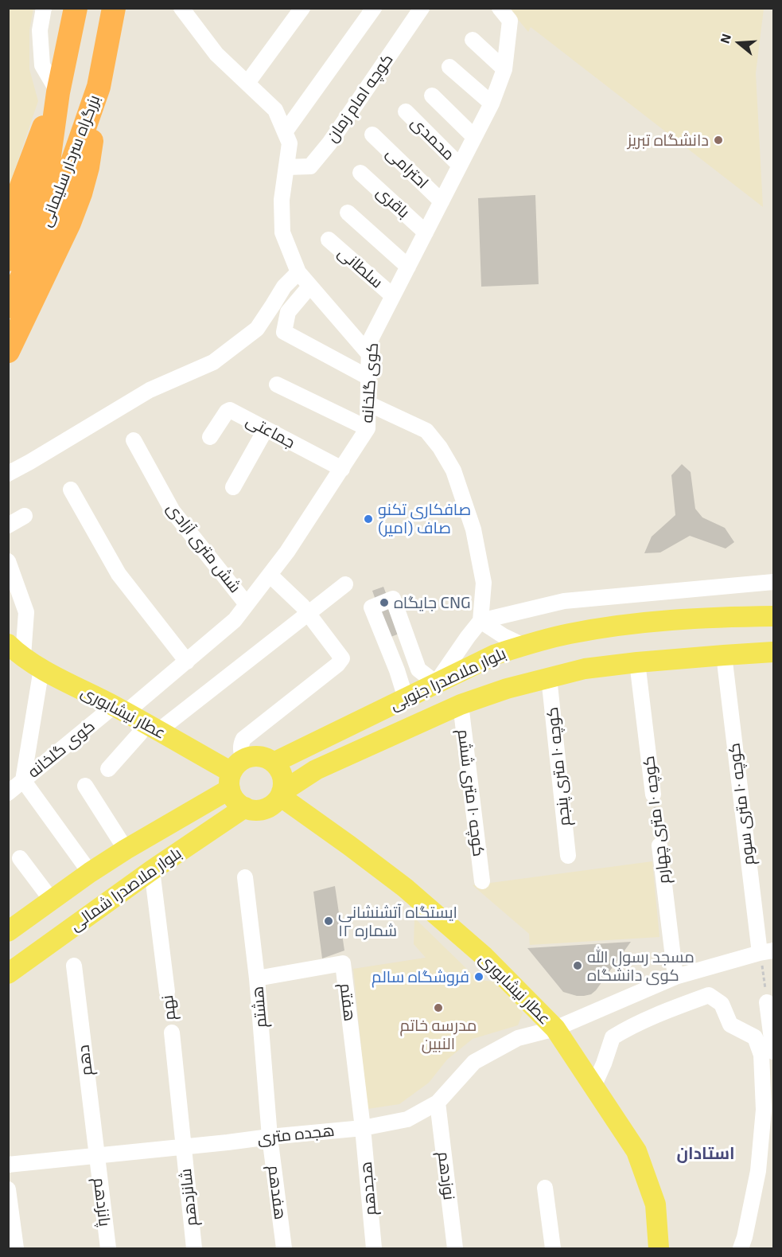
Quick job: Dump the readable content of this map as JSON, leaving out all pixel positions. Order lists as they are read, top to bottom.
{
  "streets": {
    "highway": ["بزرگراه سردار سلیمانی"],
    "main road": ["بلوار ملاصدرا جنوبی", "عطار نیشابوری", "بلوار ملاصدرا شمالی"],
    "street": [
      "کوچه امام زمان",
      "محمدی",
      "احترامی",
      "باقری",
      "سلطانی",
      "کوی گلخانه",
      "جماعتی",
      "شش متری آزادی",
      "کوچه ۱۰ متری پنجم",
      "کوچه ۱۰ متری ششم",
      "کوچه ۱۰ متری سوم",
      "کوچه ۱۰ متری چهارم",
      "هفتم",
      "هشتم",
      "نهم",
      "دهم",
      "هجده متری",
      "نوزدهم",
      "هجدهم",
      "هفدهم",
      "شانزدهم",
      "پانزدهم"
    ]
  },
  "crossings": [
    ["محمدی", "کوی گلخانه"],
    ["احترامی", "کوی گلخانه"],
    ["باقری", "کوی گلخانه"],
    ["سلطانی", "کوی گلخانه"],
    ["کوی گلخانه", "جماعتی"],
    ["کوی گلخانه", "شش متری آزادی"],
    ["کوی گلخانه", "عطار نیشابوری"],
    ["بلوار ملاصدرا جنوبی", "عطار نیشابوری"],
    ["بلوار ملاصدرا جنوبی", "کوچه ۱۰ متری پنجم"],
    ["بلوار ملاصدرا جنوبی", "کوچه ۱۰ متری ششم"],
    ["بلوار ملاصدرا جنوبی", "کوچه ۱۰ متری سوم"],
    ["بلوار ملاصدرا جنوبی", "کوچه ۱۰ متری چهارم"],
    ["بلوار ملاصدرا جنوبی", "بلوار ملاصدرا شمالی"],
    ["عطار نیشابوری", "بلوار ملاصدرا شمالی"],
    ["عطار نیشابوری", "هجده متری"],
    ["کوچه ۱۰ متری سوم", "هجده متری"],
    ["کوچه ۱۰ متری چهارم", "هجده متری"],
    ["بلوار ملاصدرا شمالی", "نهم"],
    ["هفتم", "هشتم"],
    ["هفتم", "هجده متری"],
    ["هفتم", "هجدهم"],
    ["هشتم", "هجده متری"],
    ["هشتم", "هفدهم"],
    ["نهم", "هجده متری"],
    ["نهم", "شانزدهم"],
    ["دهم", "هجده متری"],
    ["دهم", "پانزدهم"],
    ["هجده متری", "نوزدهم"],
    ["هجده متری", "هجدهم"],
    ["هجده متری", "هفدهم"],
    ["هجده متری", "شانزدهم"],
    ["هجده متری", "پانزدهم"]
  ],
  "districts": ["استادان"],
  "places": [
    "دانشگاه تبریز",
    "صافکاری تکنو صاف (امیر)",
    "جایگاه CNG",
    "ایستگاه آتشنشانی شماره ۱۲",
    "مسجد رسول الله کوی دانشگاه",
    "فروشگاه سالم",
    "مدرسه خاتم النبین"
  ],
  "north": "left"
}
